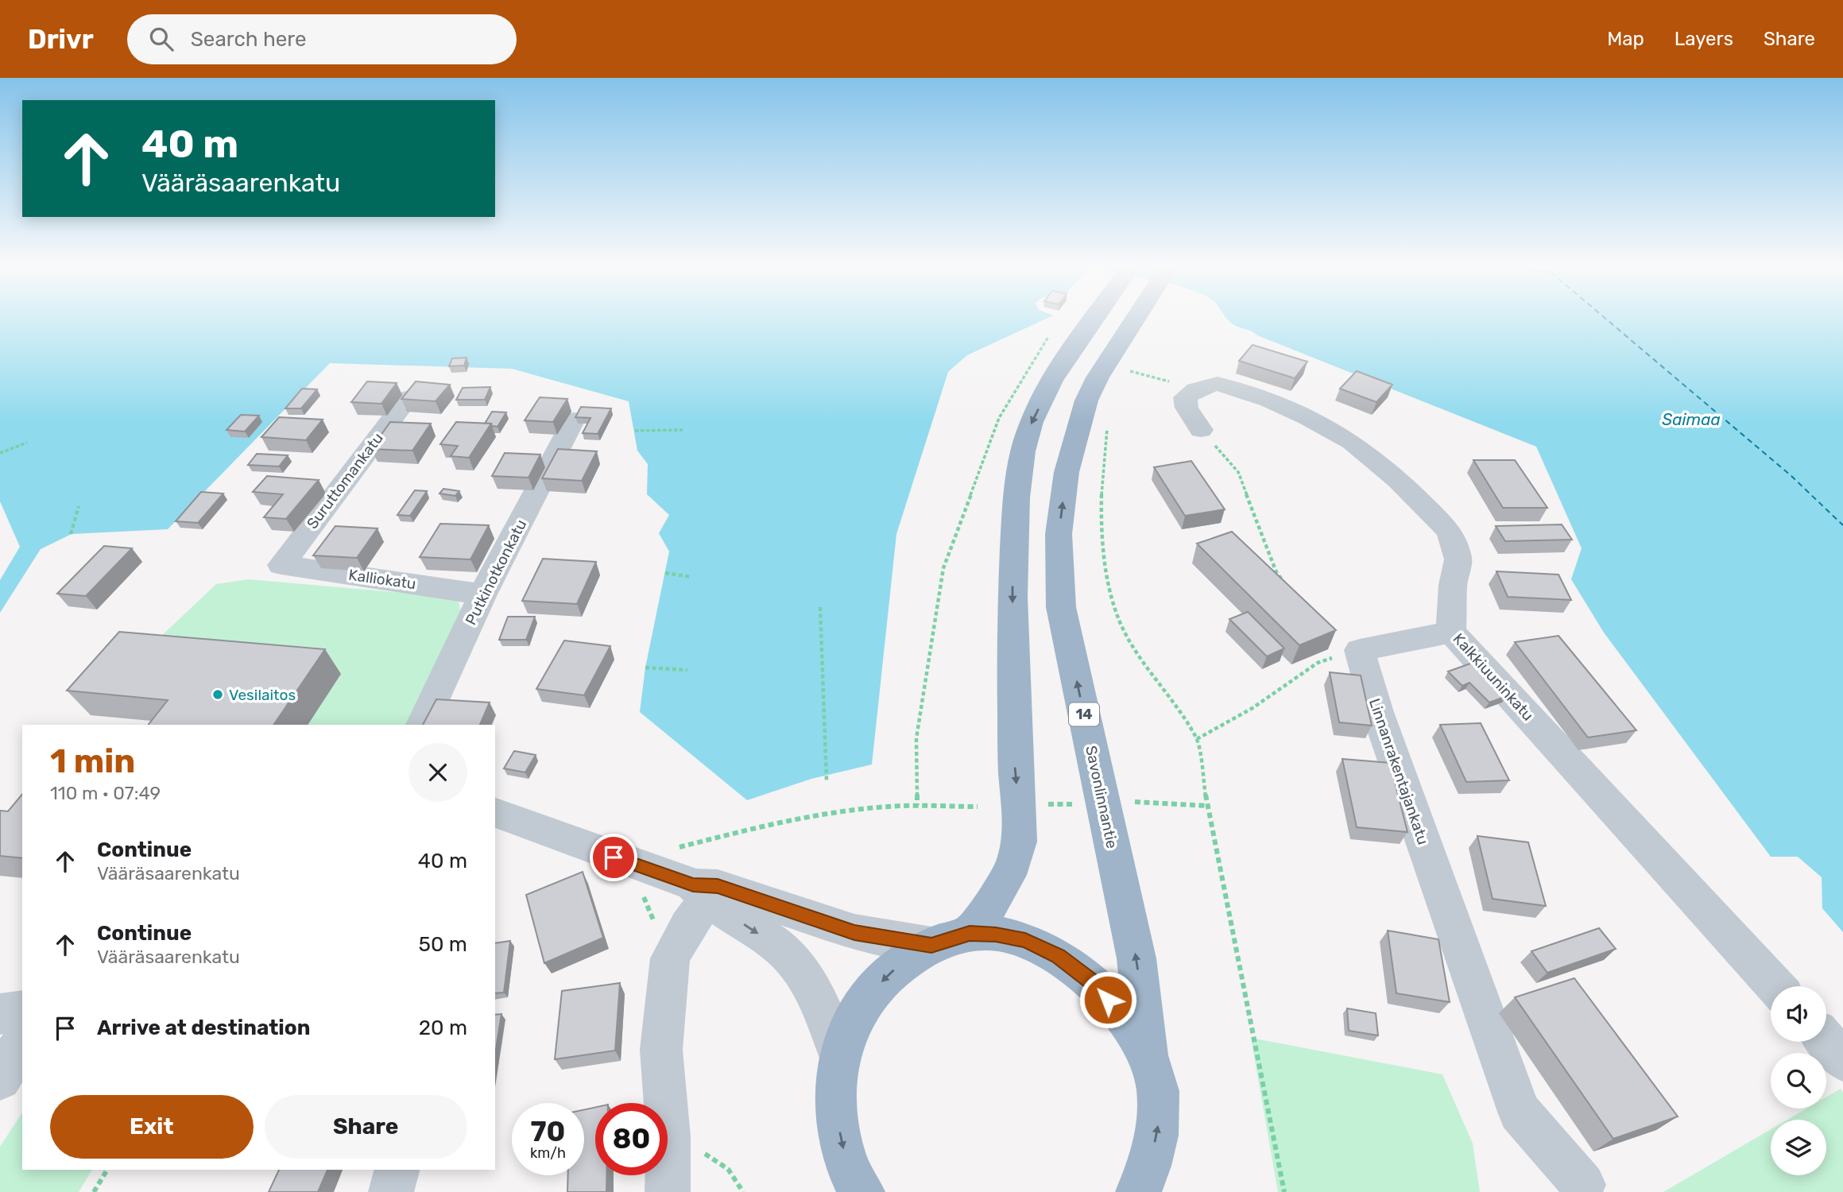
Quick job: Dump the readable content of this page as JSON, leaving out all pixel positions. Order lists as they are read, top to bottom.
{
  "streets": {
    "highway": ["14", "Savonlinnantie"],
    "street": [
      "Suruttomankatu",
      "Putkinotkonkatu",
      "Kalliokatu",
      "Kalkkiuuninkatu",
      "Linnanrakentajankatu"
    ]
  },
  "crossings": [
    ["Suruttomankatu", "Kalliokatu"],
    ["Putkinotkonkatu", "Kalliokatu"],
    ["14", "Savonlinnantie"]
  ],
  "water": ["Saimaa"],
  "places": ["Vesilaitos"],
  "page": {
    "header": "Drivr",
    "search": "Search here",
    "nav": ["Map", "Layers", "Share"],
    "turn": ["40 m", "Vääräsaarenkatu"],
    "heading": ["1 min", "110 m · 07:49"],
    "list": [
      {
        "name": "Continue",
        "note": "Vääräsaarenkatu",
        "value": "40 m"
      },
      {
        "name": "Continue",
        "note": "Vääräsaarenkatu",
        "value": "50 m"
      },
      {
        "name": "Arrive at destination",
        "value": "20 m"
      }
    ],
    "buttons": ["Exit", "Share"],
    "speed": "70 km/h",
    "limit": "80"
  }
}
